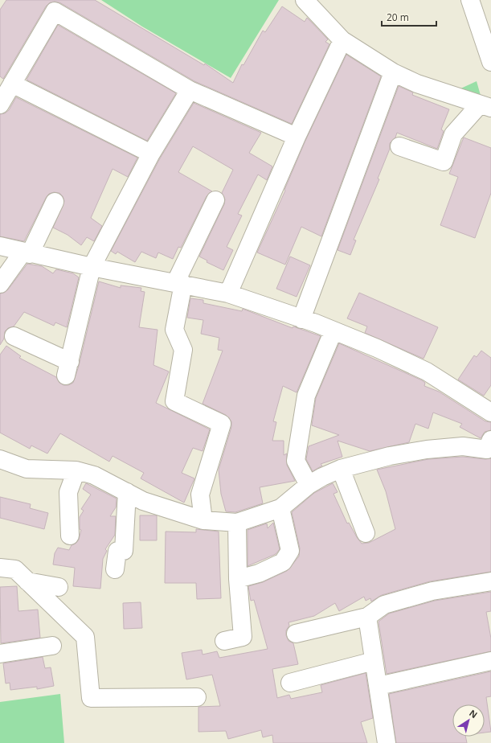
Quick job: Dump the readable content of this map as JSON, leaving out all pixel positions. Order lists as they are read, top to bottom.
{
  "scale_bar": "20 m",
  "north": "top right"
}
